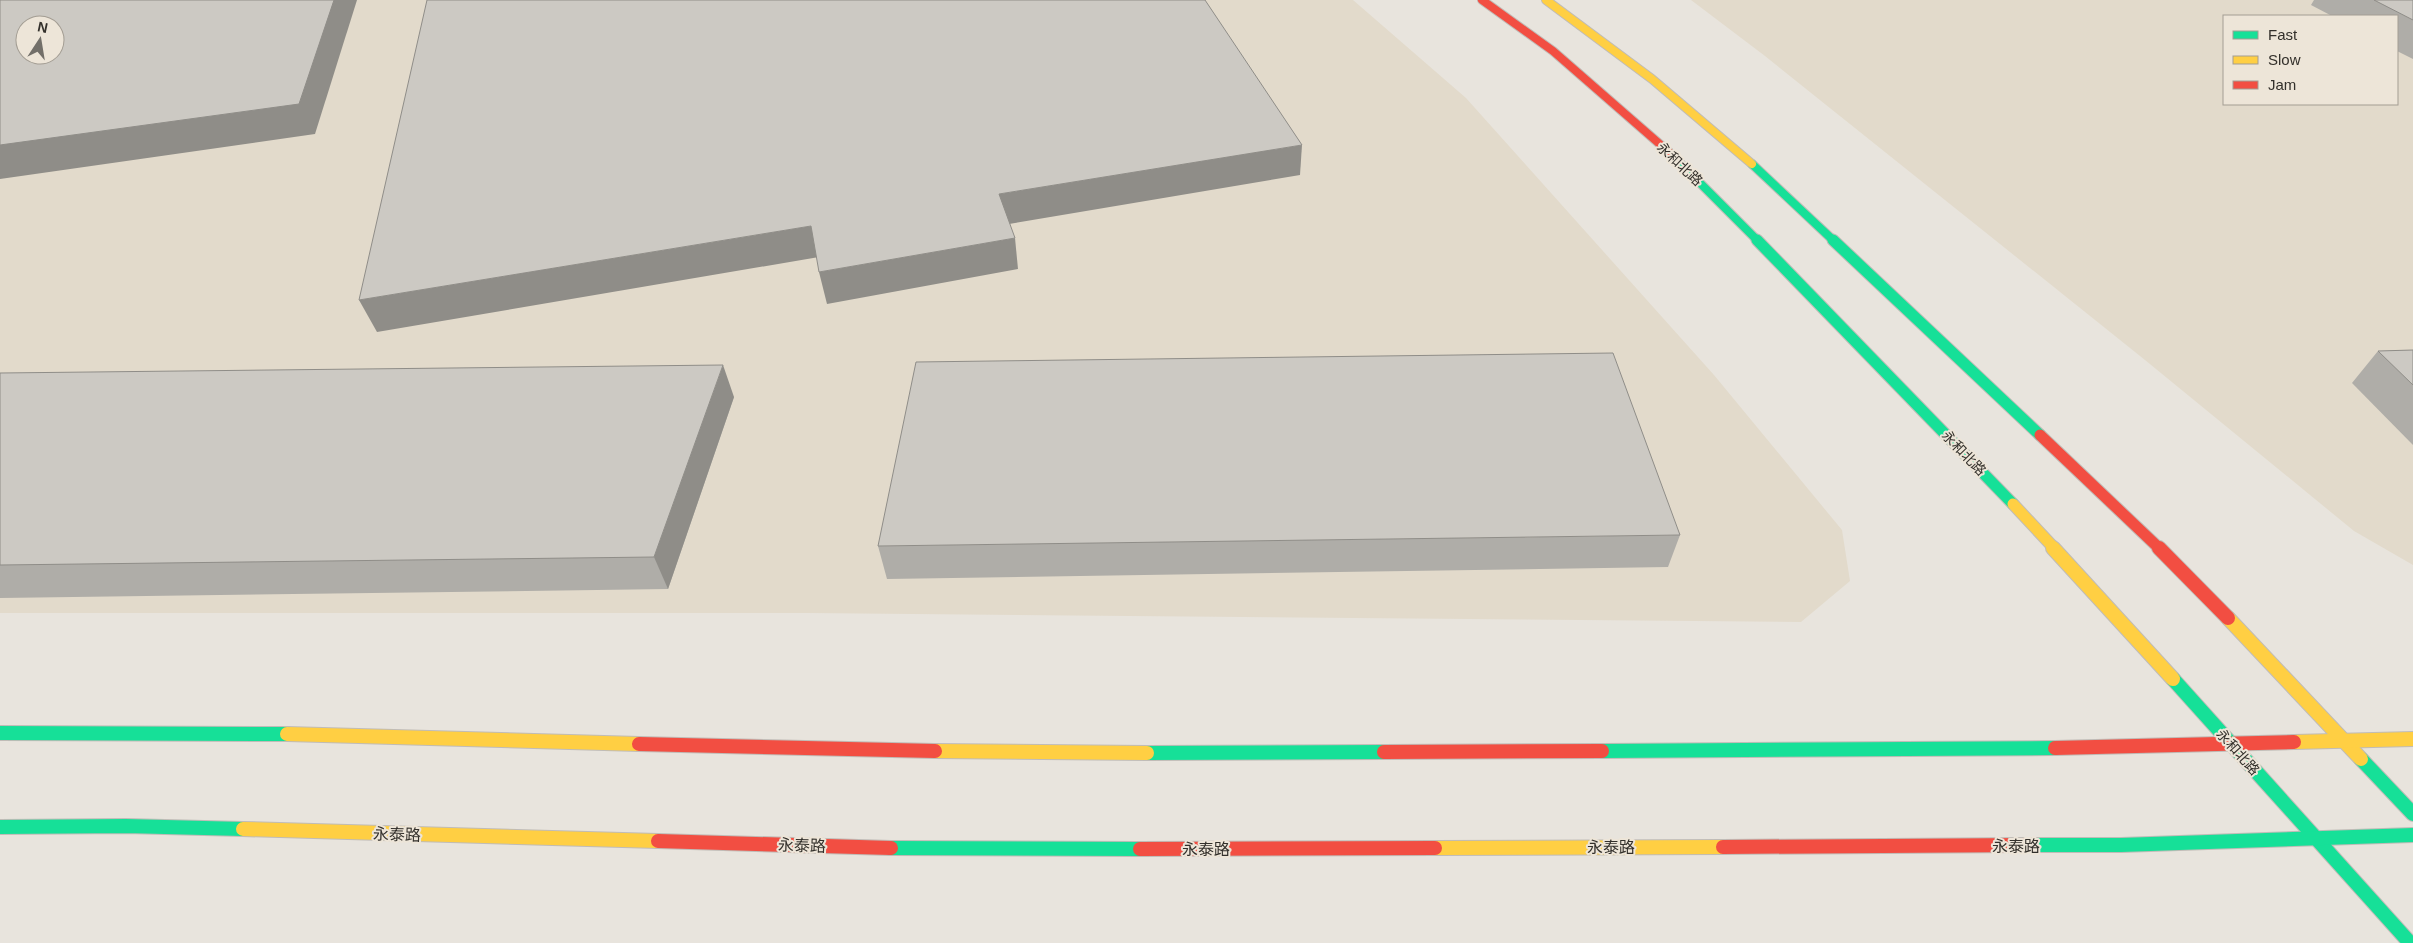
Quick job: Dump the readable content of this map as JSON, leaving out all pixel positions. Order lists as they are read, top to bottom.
{
  "streets": {
    "main road": ["永和北路", "永泰路"]
  },
  "crossings": [
    ["永和北路", "永泰路"]
  ],
  "legend": ["Fast", "Slow", "Jam"],
  "north": "top"
}
